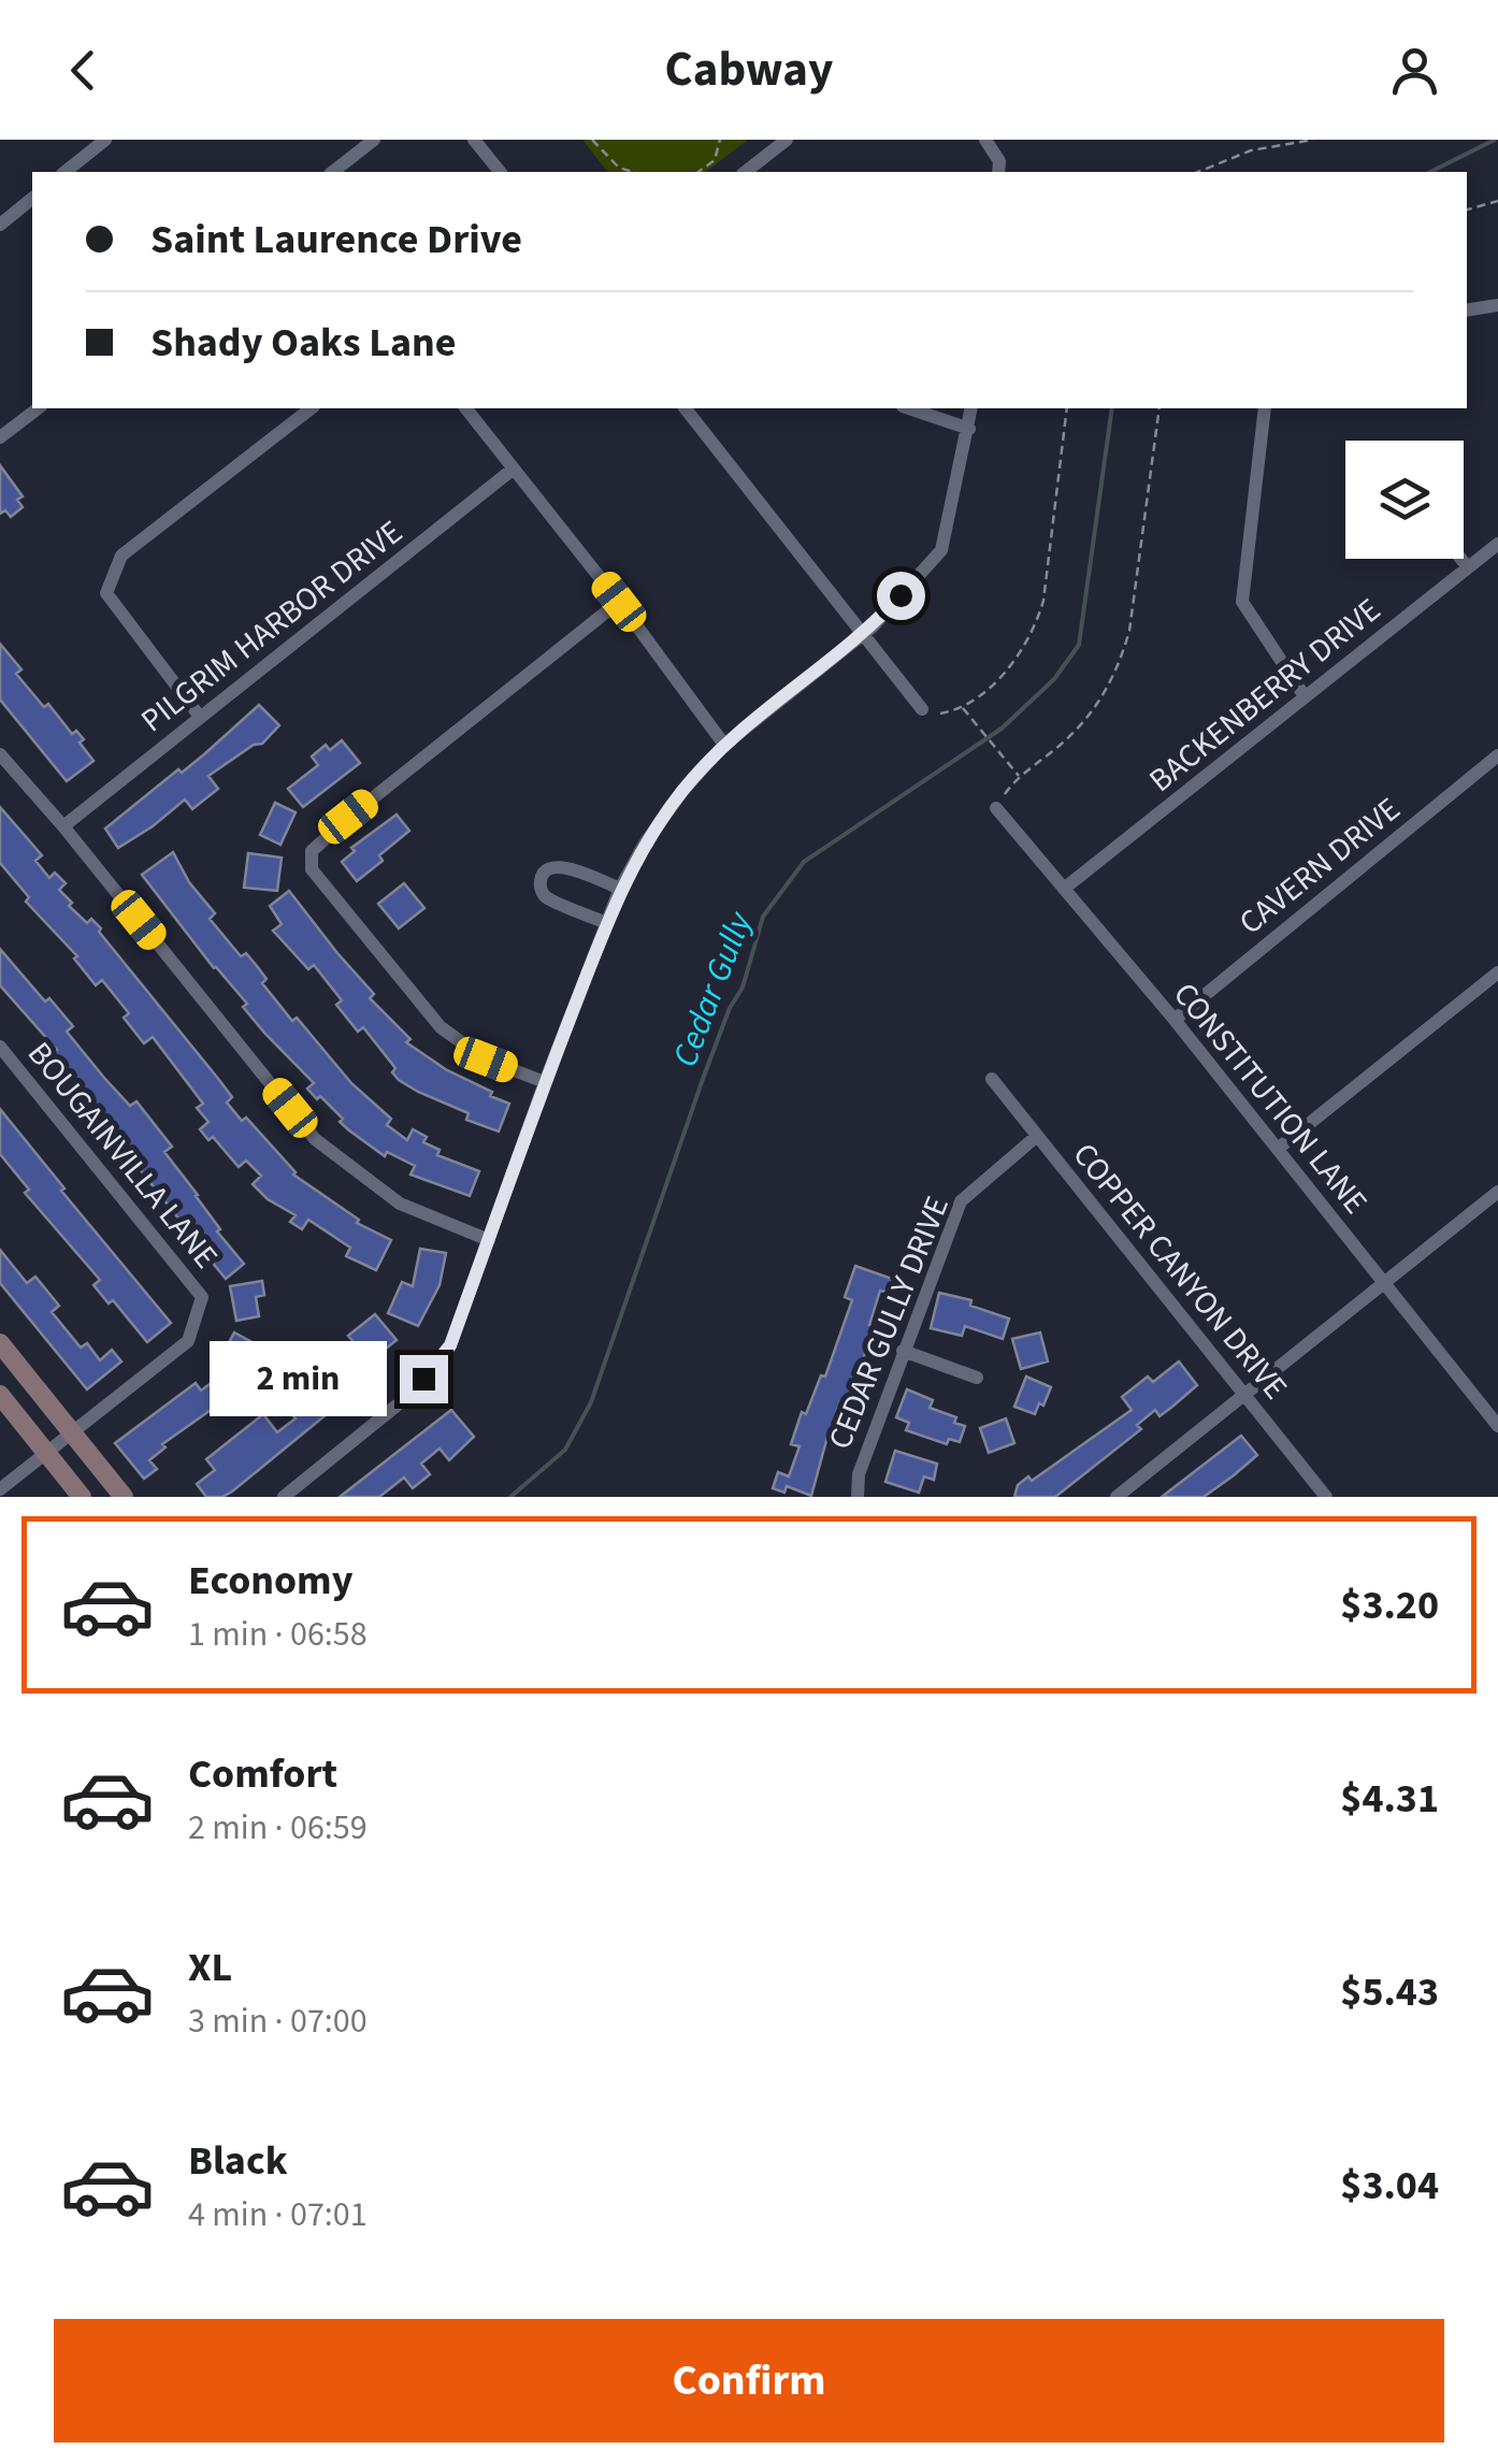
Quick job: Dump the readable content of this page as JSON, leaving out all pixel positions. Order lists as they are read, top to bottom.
{
  "streets": {
    "street": [
      "PILGRIM HARBOR DRIVE",
      "BACKENBERRY DRIVE",
      "CAVERN DRIVE",
      "CONSTITUTION LANE",
      "BOUGAINVILLA LANE",
      "COPPER CANYON DRIVE",
      "CEDAR GULLY DRIVE"
    ]
  },
  "crossings": [
    ["BACKENBERRY DRIVE", "CONSTITUTION LANE"],
    ["CAVERN DRIVE", "CONSTITUTION LANE"],
    ["COPPER CANYON DRIVE", "CEDAR GULLY DRIVE"]
  ],
  "water": ["Cedar Gully"],
  "page": {
    "header": "Cabway",
    "banner": ["Saint Laurence Drive", "Shady Oaks Lane"],
    "bubble": "2 min",
    "list": [
      {
        "name": "Economy",
        "note": "1 min · 06:58",
        "value": "$3.20"
      },
      {
        "name": "Comfort",
        "note": "2 min · 06:59",
        "value": "$4.31"
      },
      {
        "name": "XL",
        "note": "3 min · 07:00",
        "value": "$5.43"
      },
      {
        "name": "Black",
        "note": "4 min · 07:01",
        "value": "$3.04"
      }
    ],
    "buttons": "Confirm"
  }
}
